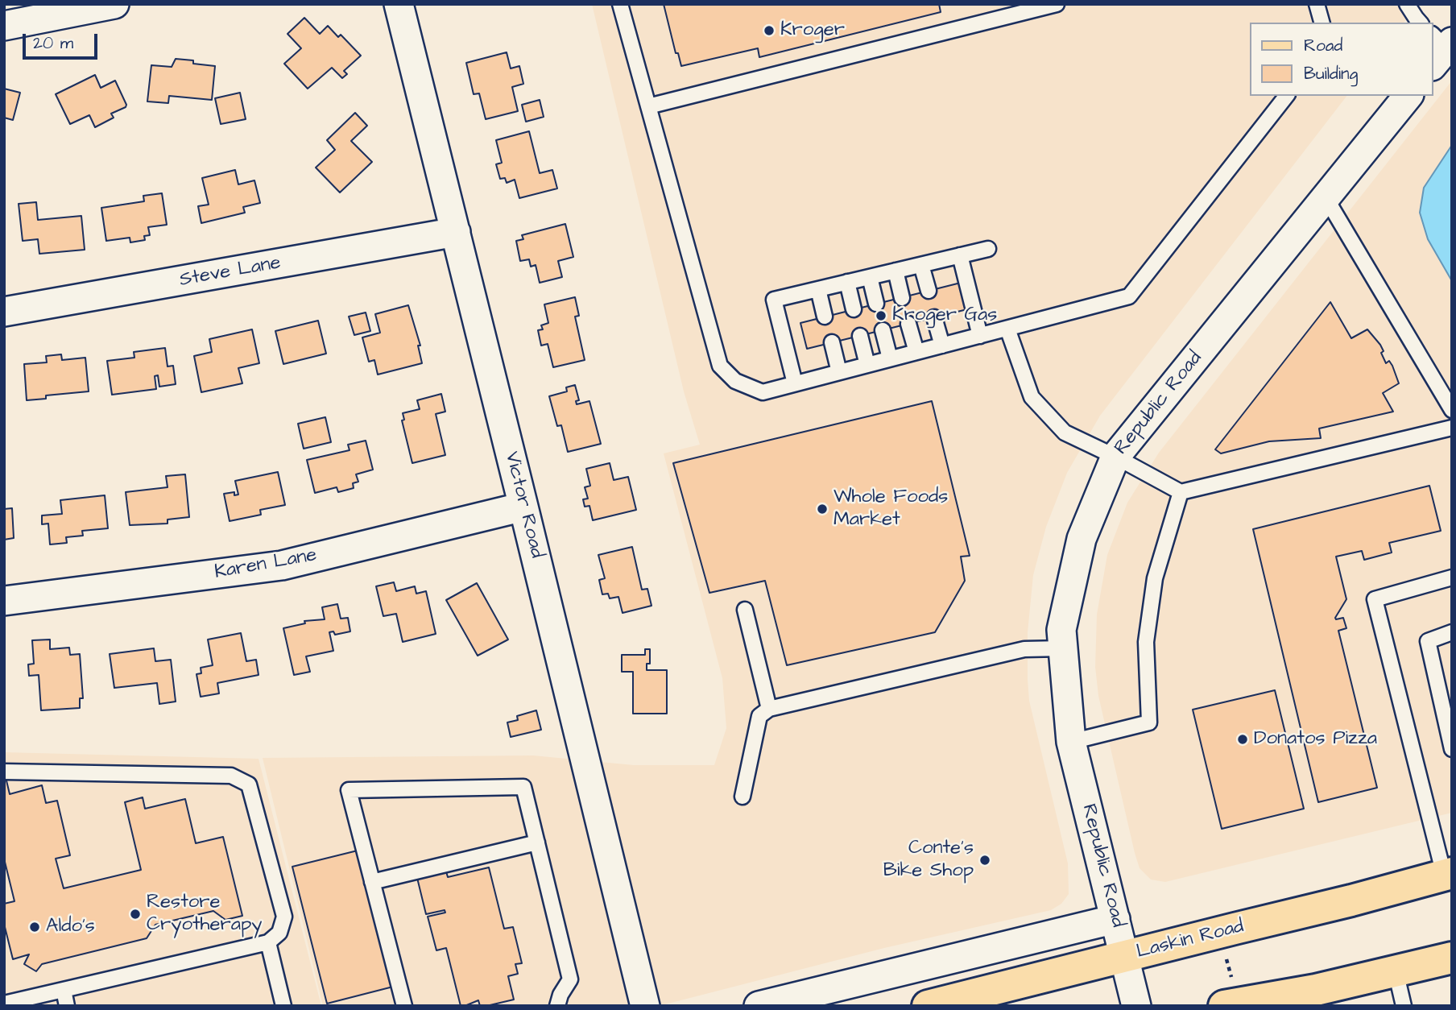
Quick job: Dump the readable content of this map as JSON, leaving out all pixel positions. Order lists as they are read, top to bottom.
{
  "streets": {
    "main road": ["Laskin Road"],
    "street": [
      "Steve Lane",
      "Republic Road",
      "Victor Road",
      "Karen Lane"
    ]
  },
  "crossings": [
    ["Steve Lane", "Victor Road"],
    ["Republic Road", "Laskin Road"],
    ["Victor Road", "Karen Lane"]
  ],
  "places": [
    "Kroger",
    "Kroger Gas",
    "Whole Foods Market",
    "Donatos Pizza",
    "Conte's Bike Shop",
    "Restore Cryotherapy",
    "Aldo's"
  ],
  "legend": ["Road", "Building"],
  "scale_bar": "20 m"
}
